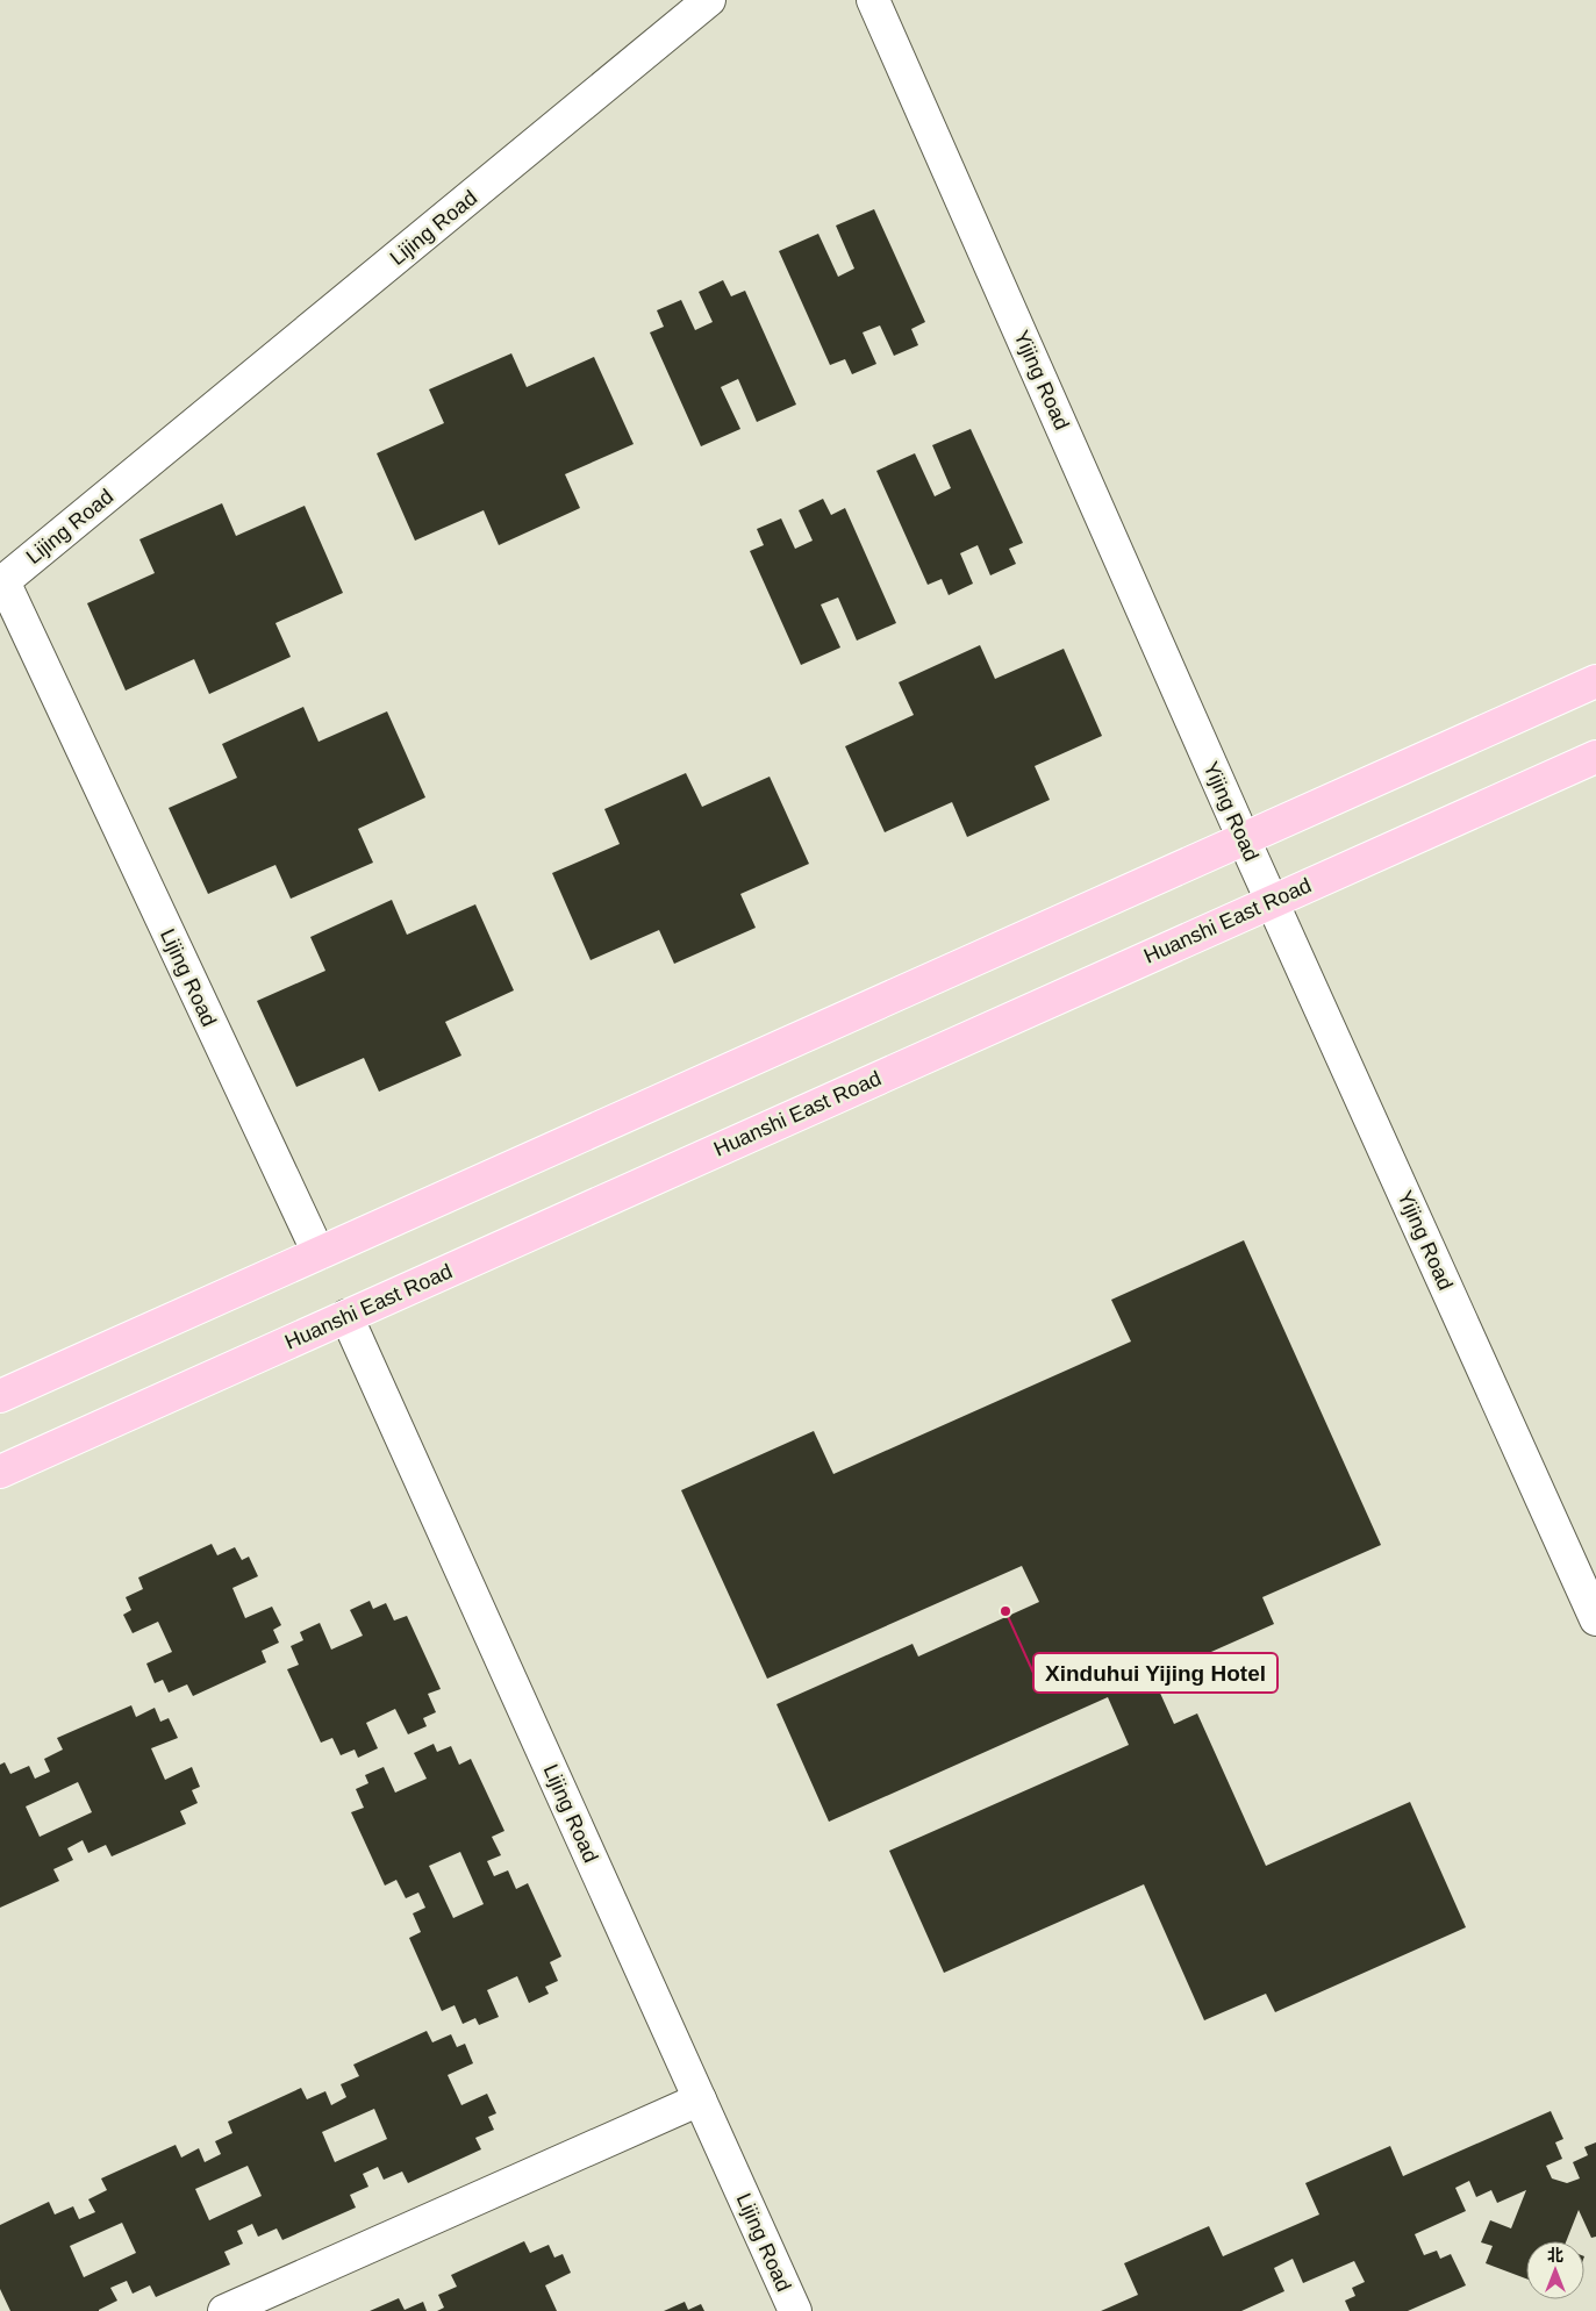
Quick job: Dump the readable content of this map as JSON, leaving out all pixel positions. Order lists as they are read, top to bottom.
{
  "streets": {
    "main road": ["Huanshi East Road"],
    "street": ["Lijing Road", "Yijing Road"]
  },
  "crossings": [
    ["Lijing Road", "Huanshi East Road"],
    ["Yijing Road", "Huanshi East Road"]
  ],
  "places": ["Xinduhui Yijing Hotel"],
  "north": "top"
}
